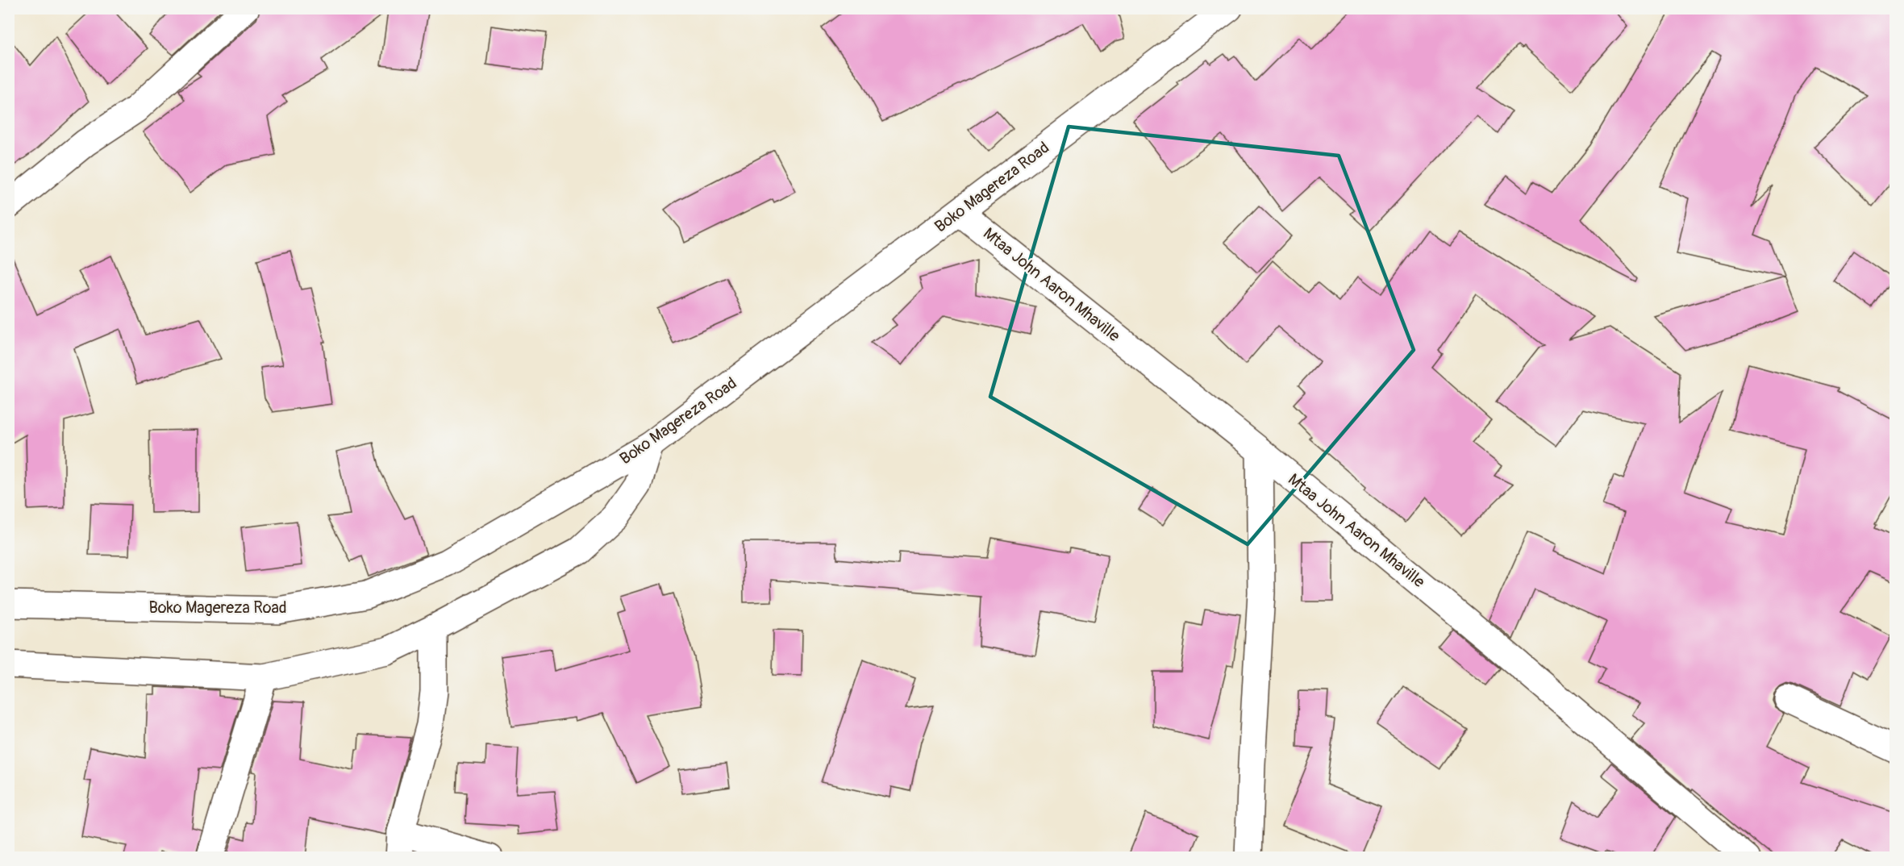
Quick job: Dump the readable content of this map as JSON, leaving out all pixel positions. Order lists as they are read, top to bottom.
{
  "streets": {
    "street": ["Boko Magereza Road", "Mtaa John Aaron Mhaville"]
  },
  "crossings": [
    ["Boko Magereza Road", "Mtaa John Aaron Mhaville"]
  ]
}
